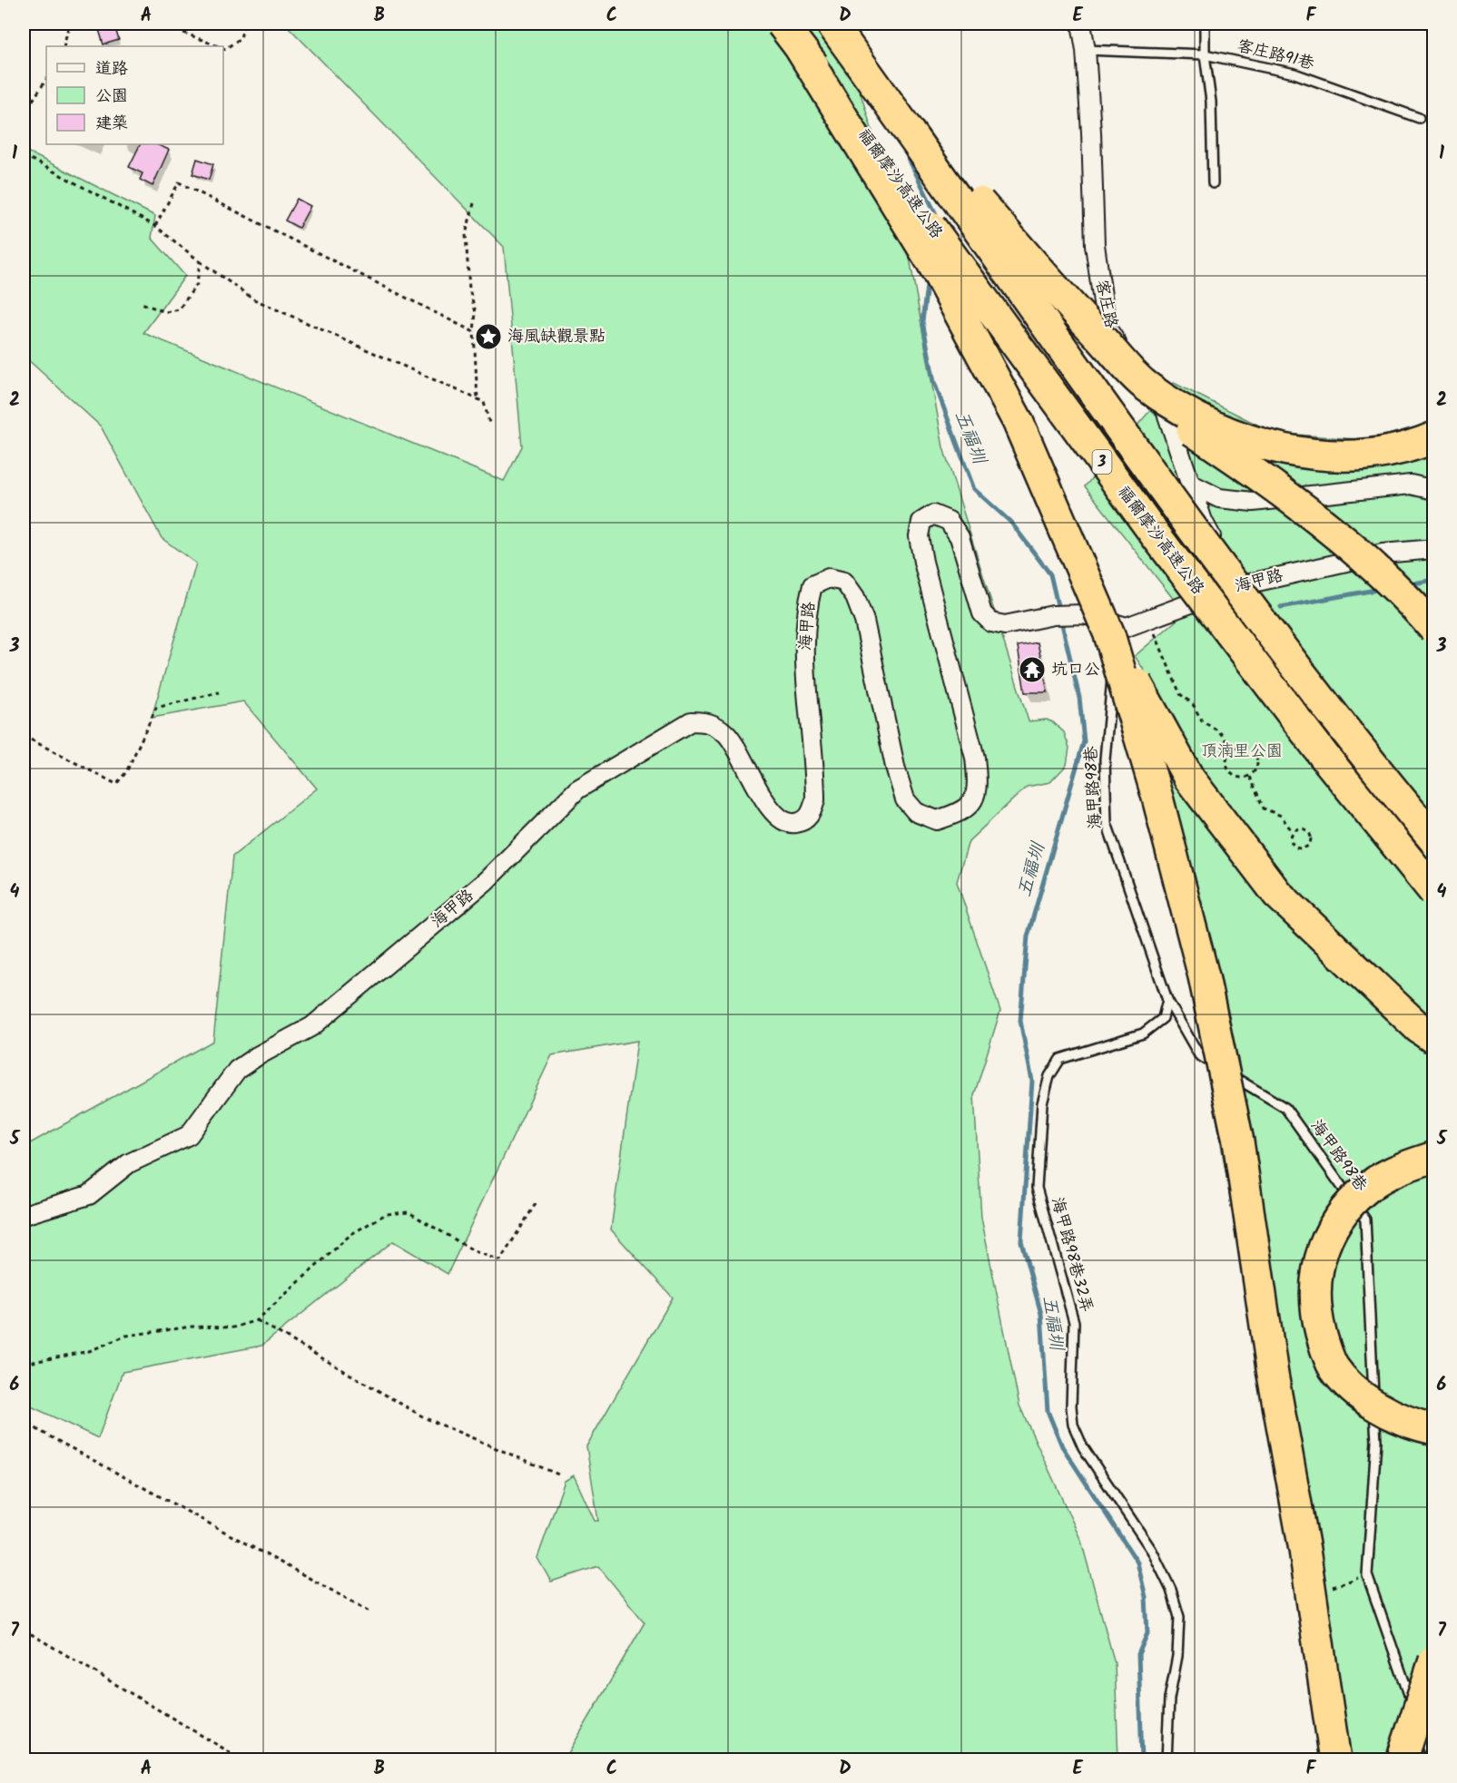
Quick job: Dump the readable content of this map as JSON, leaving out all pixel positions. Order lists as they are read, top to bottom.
{
  "streets": {
    "highway": ["福爾摩沙高速公路", "3"],
    "street": ["客庄路", "海甲路"],
    "lane": ["客庄路91巷", "海甲路98巷", "海甲路98巷32弄"]
  },
  "crossings": [
    ["客庄路91巷", "客庄路"],
    ["客庄路", "海甲路"],
    ["海甲路", "海甲路98巷"],
    ["海甲路98巷", "海甲路98巷32弄"]
  ],
  "water": ["五福圳"],
  "parks": ["頂湳里公園"],
  "places": {
    "place": ["海風缺觀景點"],
    "temple": ["坑口公"]
  },
  "legend": ["道路", "公園", "建築"],
  "grid": {
    "columns": [
      "A",
      "B",
      "C",
      "D",
      "E",
      "F"
    ],
    "rows": [
      "1",
      "2",
      "3",
      "4",
      "5",
      "6",
      "7"
    ]
  }
}
